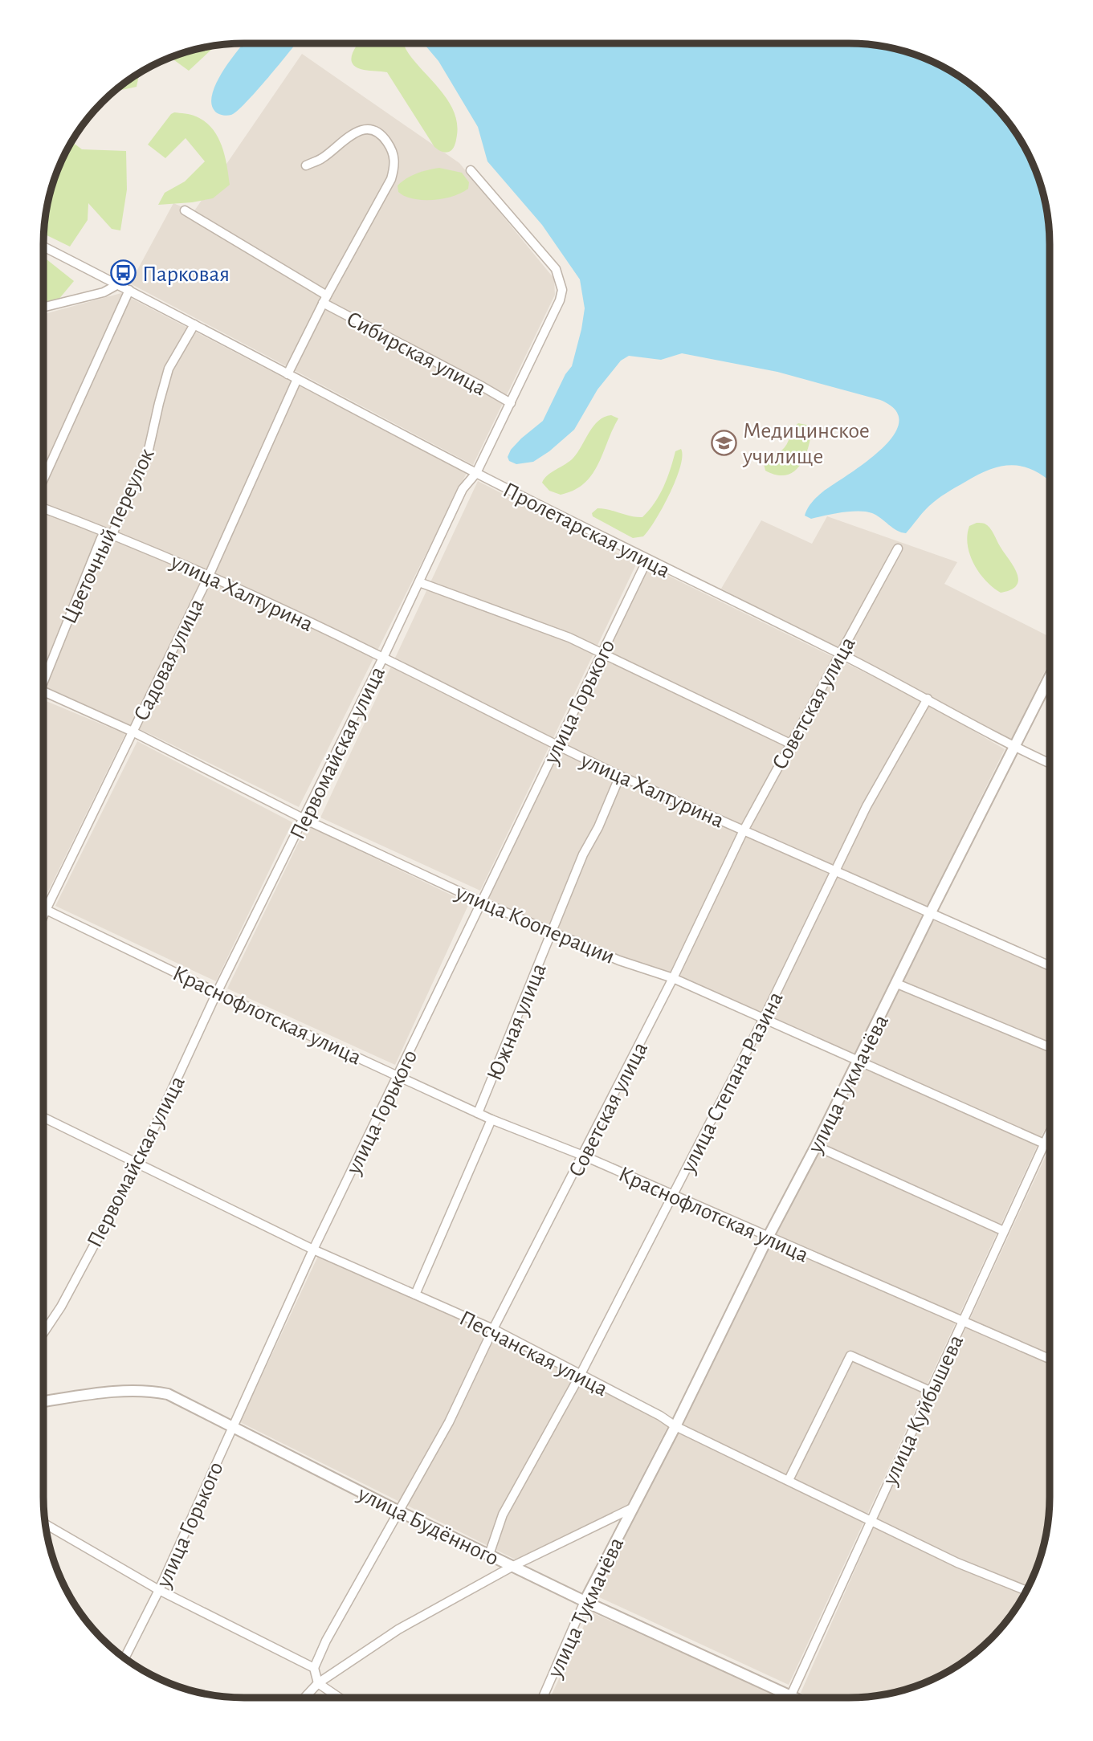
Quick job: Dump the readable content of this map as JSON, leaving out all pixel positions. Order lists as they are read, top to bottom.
{
  "streets": {
    "street": [
      "Сибирская улица",
      "Пролетарская улица",
      "Цветочный переулок",
      "улица Халтурина",
      "Садовая улица",
      "улица Горького",
      "Советская улица",
      "Первомайская улица",
      "улица Кооперации",
      "Краснофлотская улица",
      "Южная улица",
      "улица Степана Разина",
      "улица Тукмачёва",
      "Песчанская улица",
      "улица Куйбышева",
      "улица Будённого"
    ]
  },
  "crossings": [
    ["Сибирская улица", "Первомайская улица"],
    ["Пролетарская улица", "Цветочный переулок"],
    ["Пролетарская улица", "Садовая улица"],
    ["Пролетарская улица", "улица Горького"],
    ["Пролетарская улица", "Советская улица"],
    ["Пролетарская улица", "Первомайская улица"],
    ["Пролетарская улица", "улица Степана Разина"],
    ["Пролетарская улица", "улица Тукмачёва"],
    ["Цветочный переулок", "улица Халтурина"],
    ["улица Халтурина", "Садовая улица"],
    ["улица Халтурина", "улица Горького"],
    ["улица Халтурина", "Советская улица"],
    ["улица Халтурина", "Первомайская улица"],
    ["улица Халтурина", "Южная улица"],
    ["улица Халтурина", "улица Степана Разина"],
    ["улица Халтурина", "улица Тукмачёва"],
    ["Садовая улица", "улица Кооперации"],
    ["Садовая улица", "Краснофлотская улица"],
    ["улица Горького", "улица Кооперации"],
    ["улица Горького", "Краснофлотская улица"],
    ["улица Горького", "Песчанская улица"],
    ["улица Горького", "улица Будённого"],
    ["Советская улица", "улица Кооперации"],
    ["Советская улица", "Краснофлотская улица"],
    ["Советская улица", "Песчанская улица"],
    ["Советская улица", "улица Будённого"],
    ["Первомайская улица", "улица Кооперации"],
    ["Первомайская улица", "Краснофлотская улица"],
    ["Первомайская улица", "Песчанская улица"],
    ["улица Кооперации", "Южная улица"],
    ["улица Кооперации", "улица Степана Разина"],
    ["улица Кооперации", "улица Тукмачёва"],
    ["улица Кооперации", "улица Куйбышева"],
    ["Краснофлотская улица", "Южная улица"],
    ["Краснофлотская улица", "улица Степана Разина"],
    ["Краснофлотская улица", "улица Тукмачёва"],
    ["Краснофлотская улица", "улица Куйбышева"],
    ["улица Степана Разина", "Песчанская улица"],
    ["улица Степана Разина", "улица Будённого"],
    ["улица Тукмачёва", "Песчанская улица"],
    ["улица Тукмачёва", "улица Будённого"],
    ["Песчанская улица", "улица Куйбышева"],
    ["улица Куйбышева", "улица Будённого"]
  ],
  "places": {
    "bus stop": ["Парковая"],
    "school or university": ["Медицинское училище"]
  }
}
